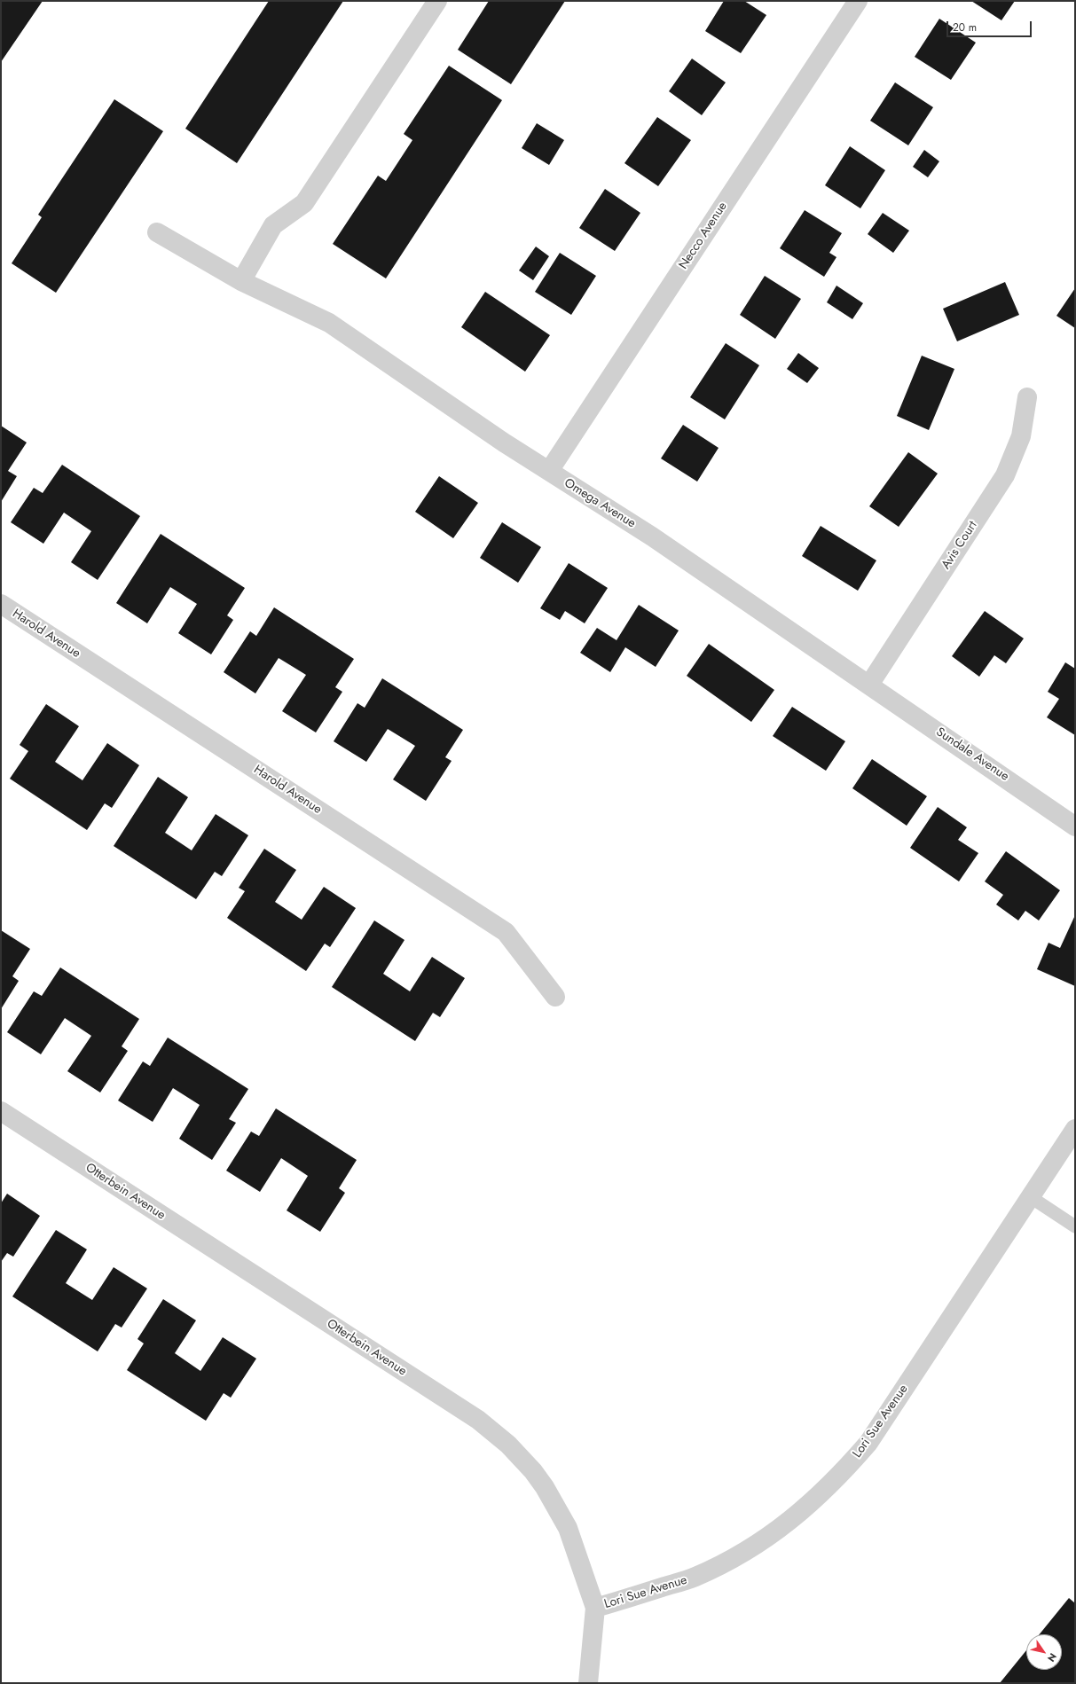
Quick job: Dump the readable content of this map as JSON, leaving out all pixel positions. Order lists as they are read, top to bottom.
{
  "streets": {
    "street": [
      "Necco Avenue",
      "Omega Avenue",
      "Avis Court",
      "Harold Avenue",
      "Sundale Avenue",
      "Otterbein Avenue",
      "Lori Sue Avenue"
    ]
  },
  "crossings": [
    ["Necco Avenue", "Omega Avenue"],
    ["Omega Avenue", "Avis Court"],
    ["Omega Avenue", "Sundale Avenue"],
    ["Avis Court", "Sundale Avenue"],
    ["Otterbein Avenue", "Lori Sue Avenue"]
  ],
  "scale_bar": "20 m",
  "north": "bottom right"
}
